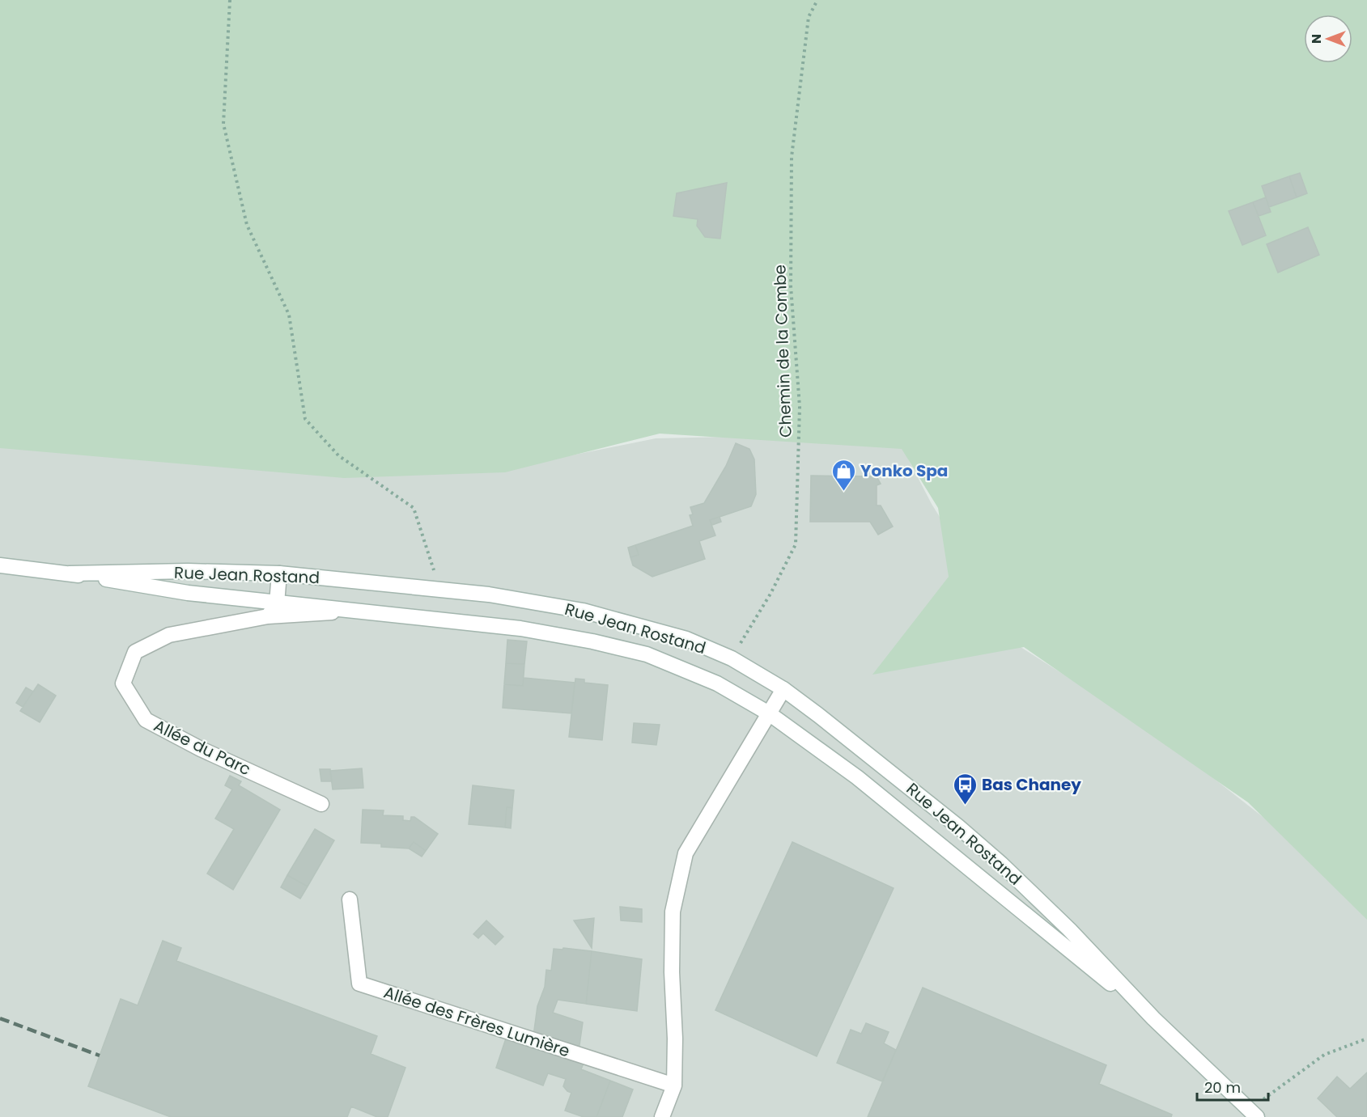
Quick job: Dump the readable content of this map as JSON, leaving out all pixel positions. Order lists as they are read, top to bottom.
{
  "streets": {
    "main road": ["Rue Jean Rostand", "Allée du Parc", "Allée des Frères Lumière"],
    "path": ["Chemin de la Combe"]
  },
  "crossings": [
    ["Chemin de la Combe", "Rue Jean Rostand"],
    ["Rue Jean Rostand", "Allée du Parc"]
  ],
  "places": {
    "shop": ["Yonko Spa"],
    "bus stop": ["Bas Chaney"]
  },
  "scale_bar": "20 m",
  "north": "left"
}
